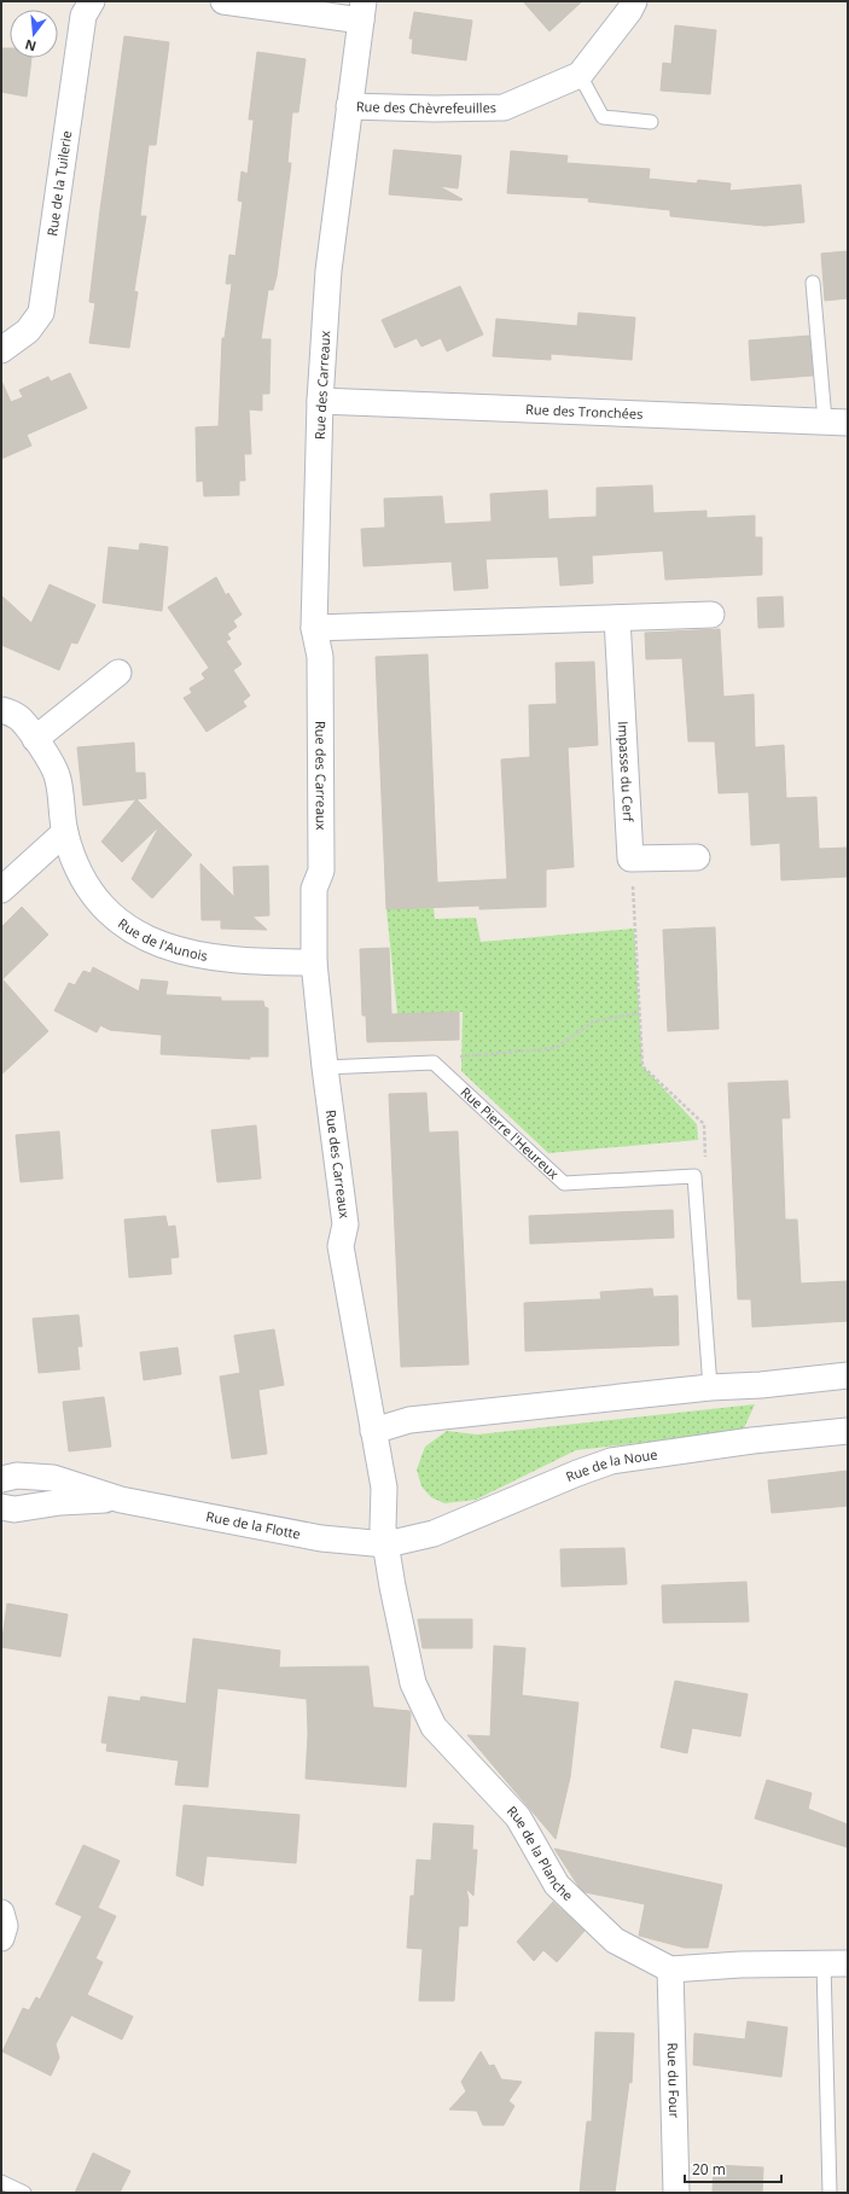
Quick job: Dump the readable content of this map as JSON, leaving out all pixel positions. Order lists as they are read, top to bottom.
{
  "streets": {
    "street": [
      "Rue des Chèvrefeuilles",
      "Rue de la Tuilerie",
      "Rue des Carreaux",
      "Rue des Tronchées",
      "Impasse du Cerf",
      "Rue de l'Aunois",
      "Rue de la Noue",
      "Rue de la Flotte",
      "Rue de la Planche",
      "Rue du Four"
    ],
    "lane": ["Rue Pierre l'Heureux"]
  },
  "crossings": [
    ["Rue des Chèvrefeuilles", "Rue des Carreaux"],
    ["Rue des Carreaux", "Rue des Tronchées"],
    ["Rue des Carreaux", "Rue de l'Aunois"],
    ["Rue des Carreaux", "Rue de la Noue"],
    ["Rue des Carreaux", "Rue de la Flotte"],
    ["Rue des Carreaux", "Rue de la Planche"],
    ["Rue de la Noue", "Rue de la Flotte"],
    ["Rue de la Noue", "Rue de la Planche"],
    ["Rue de la Flotte", "Rue de la Planche"],
    ["Rue de la Planche", "Rue du Four"]
  ],
  "scale_bar": "20 m",
  "north": "bottom"
}
